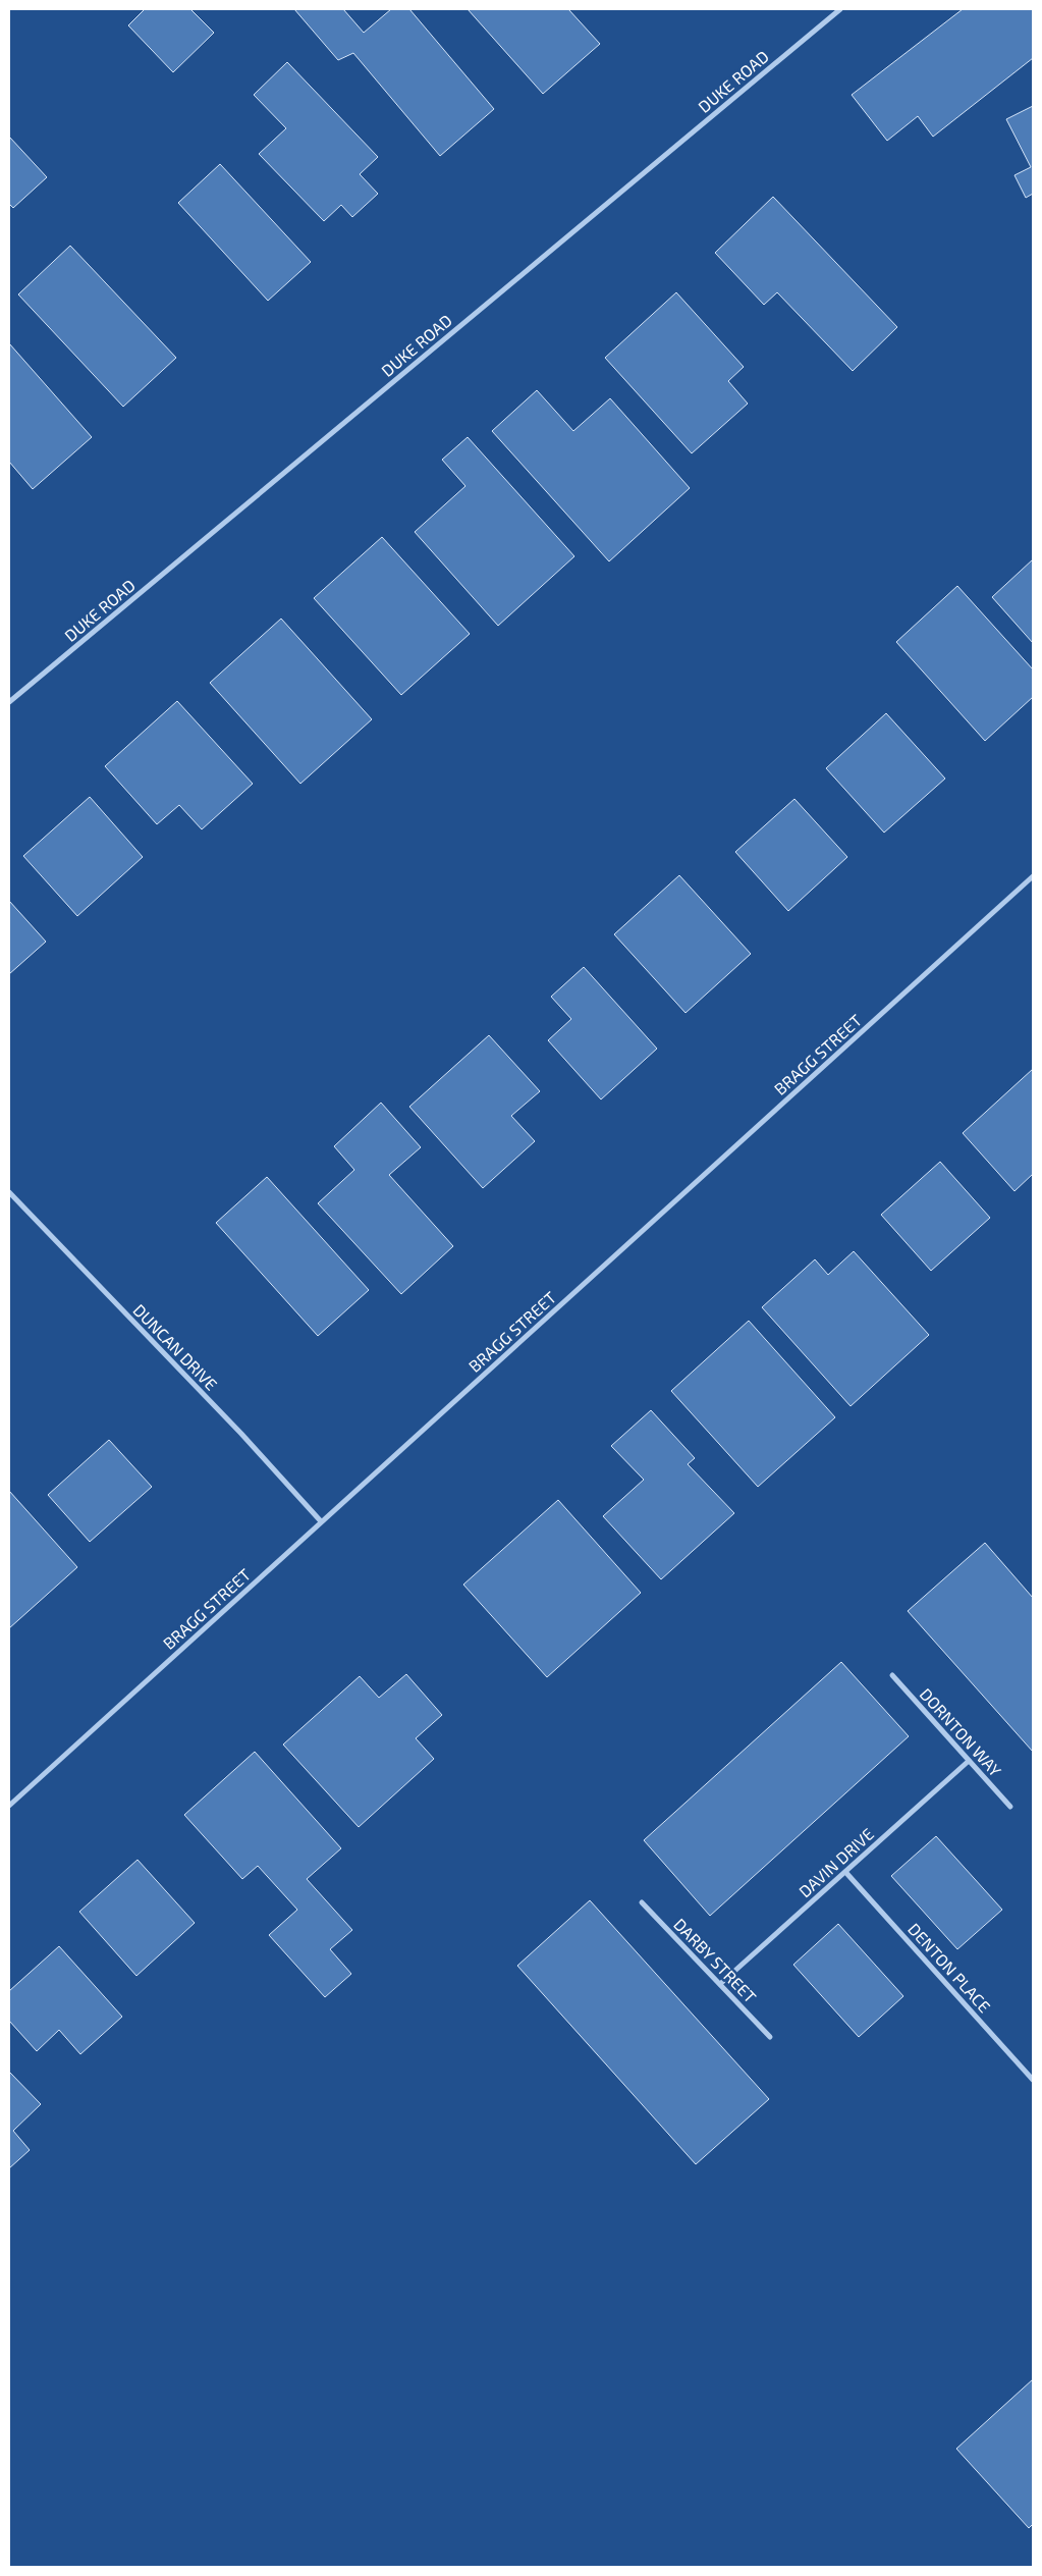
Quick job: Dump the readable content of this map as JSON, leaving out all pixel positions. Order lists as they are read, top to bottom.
{
  "streets": {
    "street": [
      "DUKE ROAD",
      "BRAGG STREET",
      "DUNCAN DRIVE",
      "DORNTON WAY",
      "DAVIN DRIVE",
      "DARBY STREET",
      "DENTON PLACE"
    ]
  },
  "crossings": [
    ["BRAGG STREET", "DUNCAN DRIVE"],
    ["DORNTON WAY", "DAVIN DRIVE"],
    ["DAVIN DRIVE", "DARBY STREET"],
    ["DAVIN DRIVE", "DENTON PLACE"]
  ]
}
